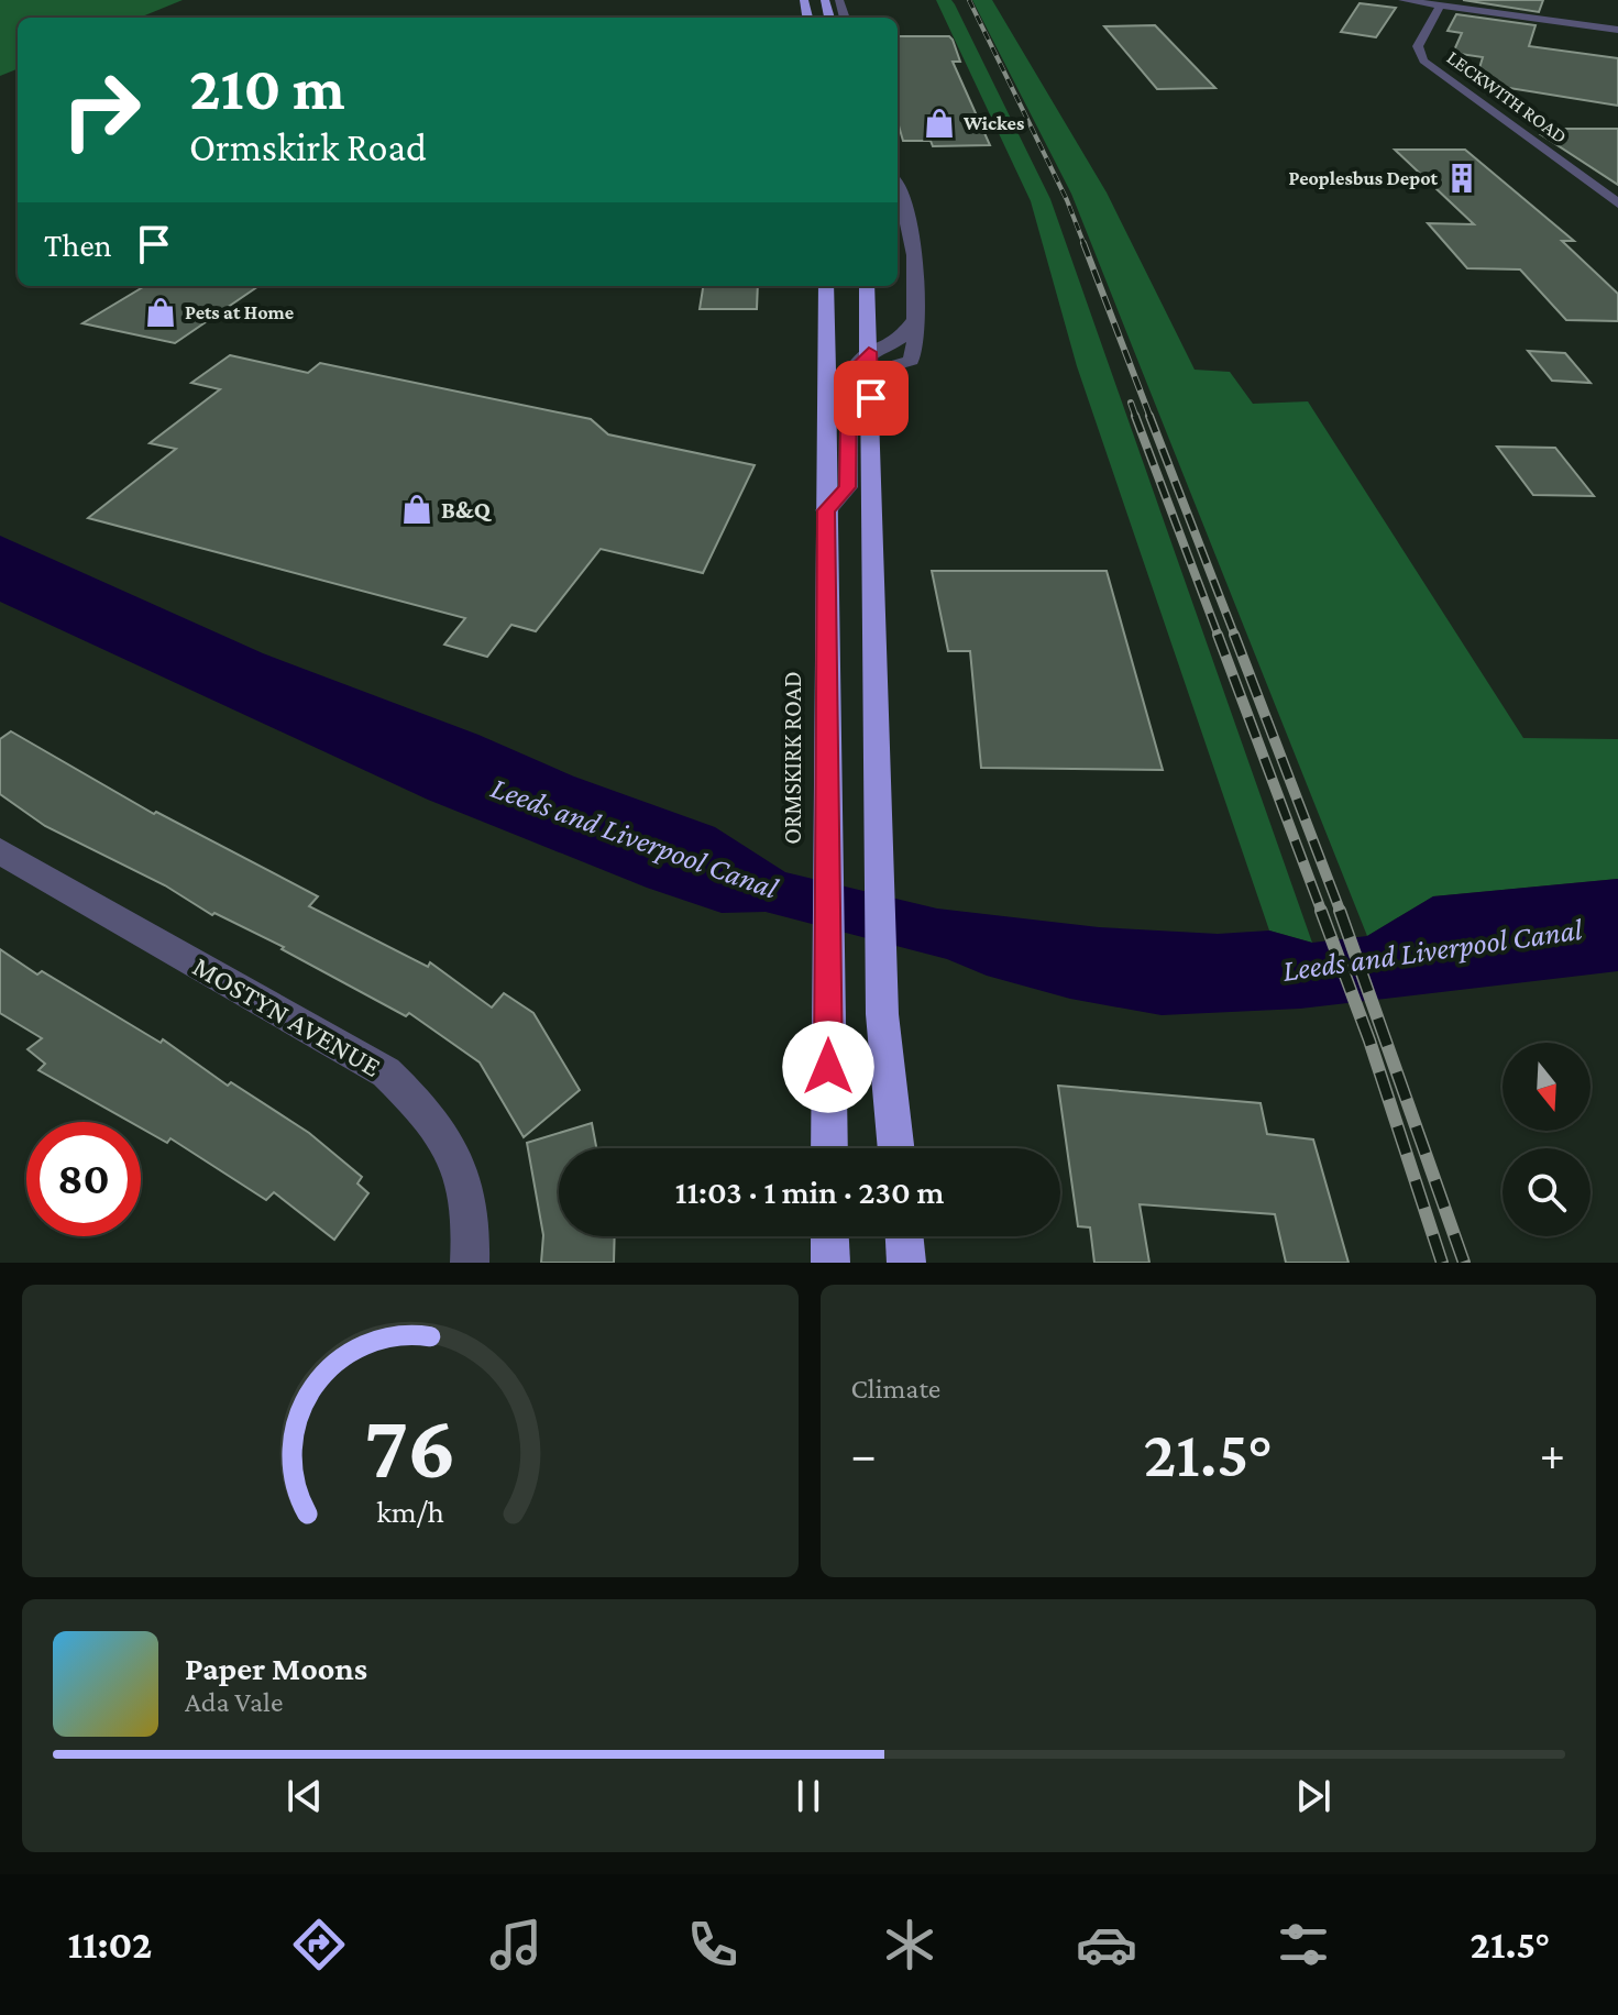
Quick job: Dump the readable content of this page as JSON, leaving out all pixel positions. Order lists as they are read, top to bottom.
{
  "streets": {
    "highway": ["ORMSKIRK ROAD"],
    "street": ["LECKWITH ROAD", "MOSTYN AVENUE"]
  },
  "water": ["Leeds and Liverpool Canal"],
  "places": {
    "shop": ["Wickes", "Pets at Home", "B&Q"],
    "building": ["Peoplesbus Depot"]
  },
  "north": "bottom",
  "page": {
    "turn": ["210 m", "Ormskirk Road"],
    "then": "Then",
    "limit": "80",
    "trip": "11:03 · 1 min · 230 m",
    "tile": "Climate",
    "heat": ["−", "21.5°", "+"],
    "song": ["Paper Moons", "Ada Vale"],
    "tabs": ["11:02", "21.5°"],
    "gauge": ["76", "km/h"]
  }
}
